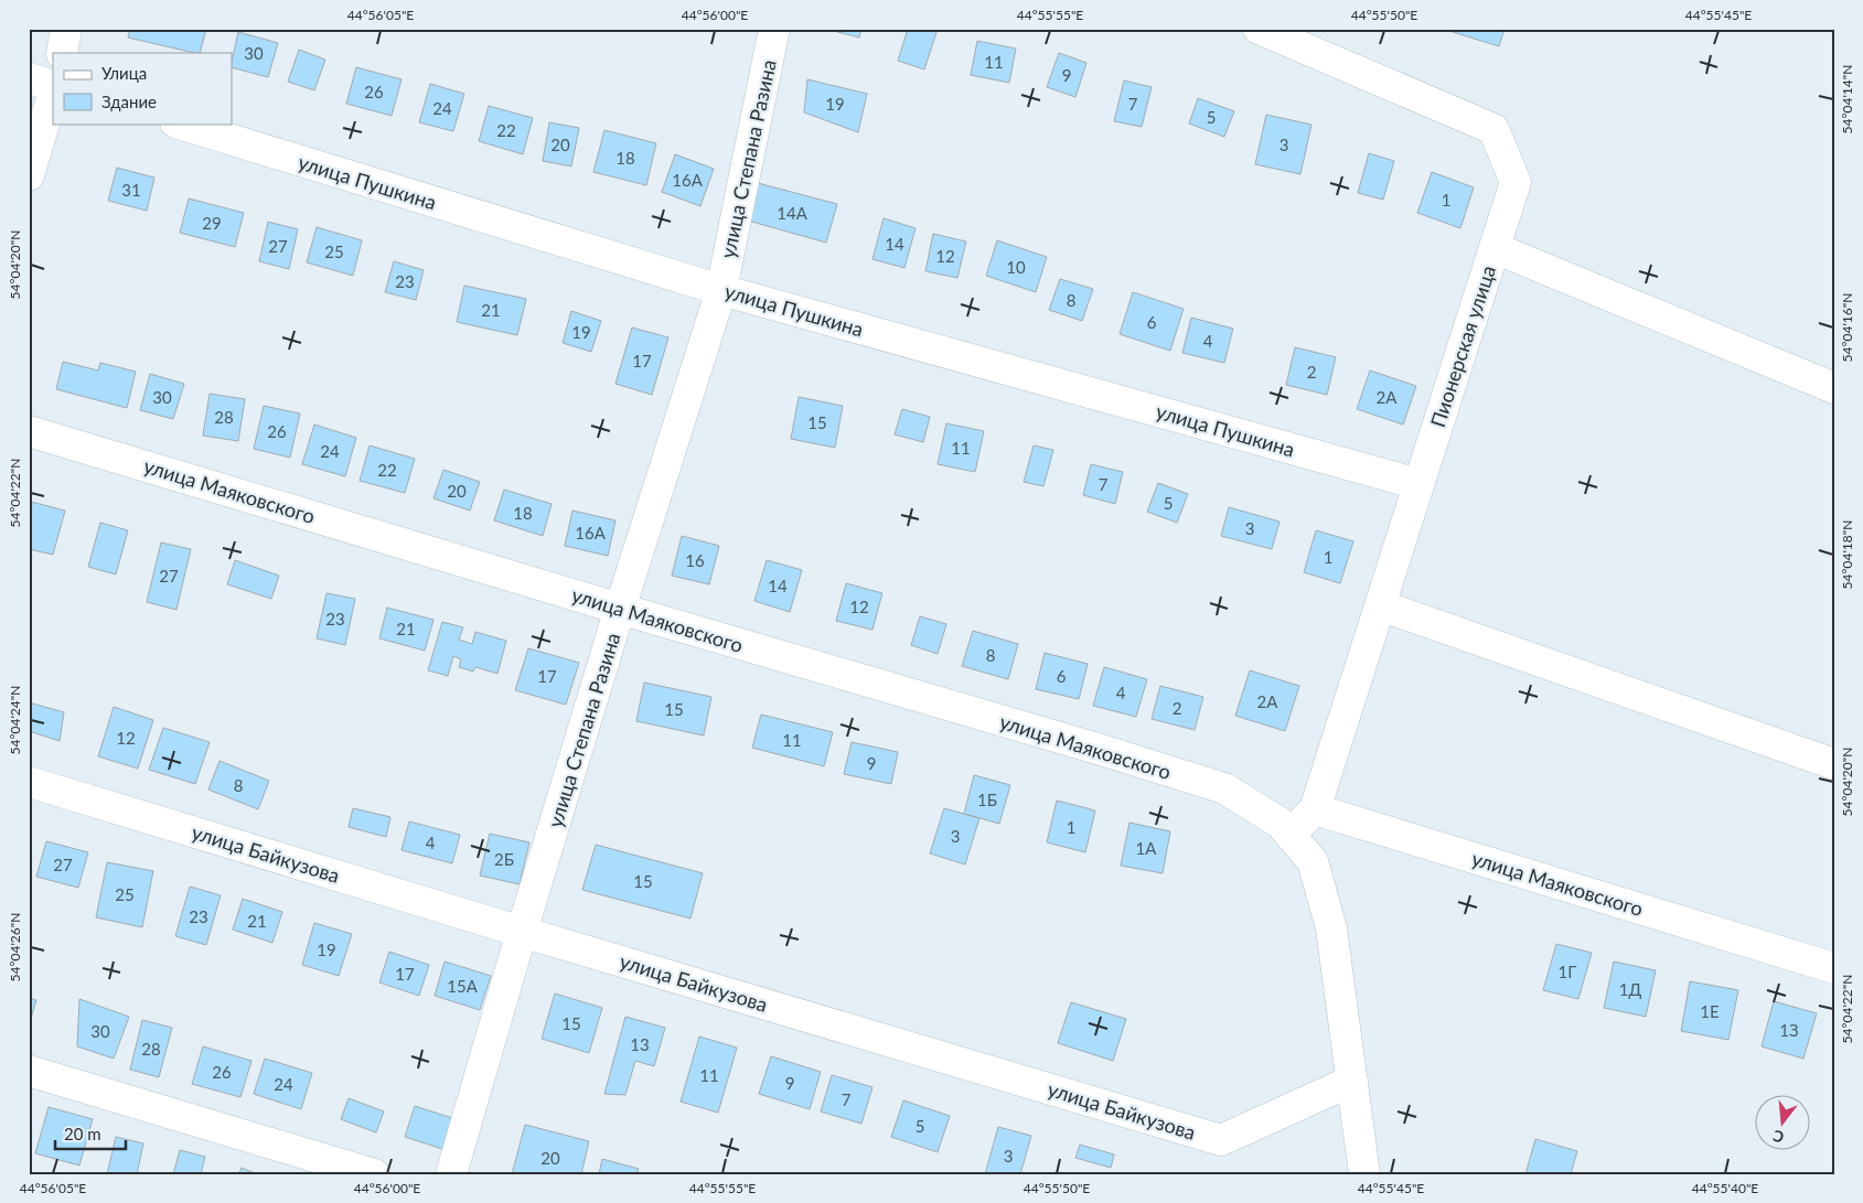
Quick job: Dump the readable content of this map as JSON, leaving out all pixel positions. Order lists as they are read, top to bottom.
{
  "streets": {
    "street": [
      "улица Степана Разина",
      "улица Пушкина",
      "Пионерская улица",
      "улица Маяковского",
      "улица Байкузова"
    ]
  },
  "crossings": [
    ["улица Степана Разина", "улица Пушкина"],
    ["улица Степана Разина", "улица Маяковского"],
    ["улица Степана Разина", "улица Байкузова"],
    ["улица Пушкина", "Пионерская улица"],
    ["Пионерская улица", "улица Маяковского"],
    ["улица Маяковского", "улица Байкузова"]
  ],
  "house_numbers": [
    "30",
    "11",
    "9",
    "26",
    "19",
    "7",
    "24",
    "5",
    "22",
    "20",
    "3",
    "18",
    "16А",
    "31",
    "1",
    "14А",
    "29",
    "14",
    "27",
    "25",
    "12",
    "10",
    "23",
    "8",
    "21",
    "6",
    "19",
    "4",
    "17",
    "2",
    "30",
    "2А",
    "28",
    "15",
    "26",
    "11",
    "24",
    "22",
    "7",
    "20",
    "5",
    "18",
    "3",
    "16А",
    "1",
    "16",
    "27",
    "14",
    "12",
    "23",
    "21",
    "8",
    "17",
    "6",
    "4",
    "2А",
    "2",
    "15",
    "12",
    "11",
    "9",
    "8",
    "1Б",
    "1",
    "3",
    "4",
    "1А",
    "2Б",
    "27",
    "15",
    "25",
    "23",
    "21",
    "19",
    "1Г",
    "17",
    "15А",
    "1Д",
    "1Е",
    "15",
    "1З",
    "30",
    "13",
    "28",
    "26",
    "11",
    "9",
    "24",
    "7",
    "5",
    "3",
    "20"
  ],
  "legend": ["Улица", "Здание"],
  "scale_bar": "20 m",
  "north": "bottom",
  "coordinates": [
    "44°56'05\"E",
    "44°56'00\"E",
    "44°55'55\"E",
    "44°55'50\"E",
    "44°55'45\"E",
    "54°04'14\"N",
    "54°04'20\"N",
    "54°04'16\"N",
    "54°04'22\"N",
    "54°04'18\"N",
    "54°04'24\"N",
    "54°04'26\"N",
    "44°55'40\"E"
  ]
}
